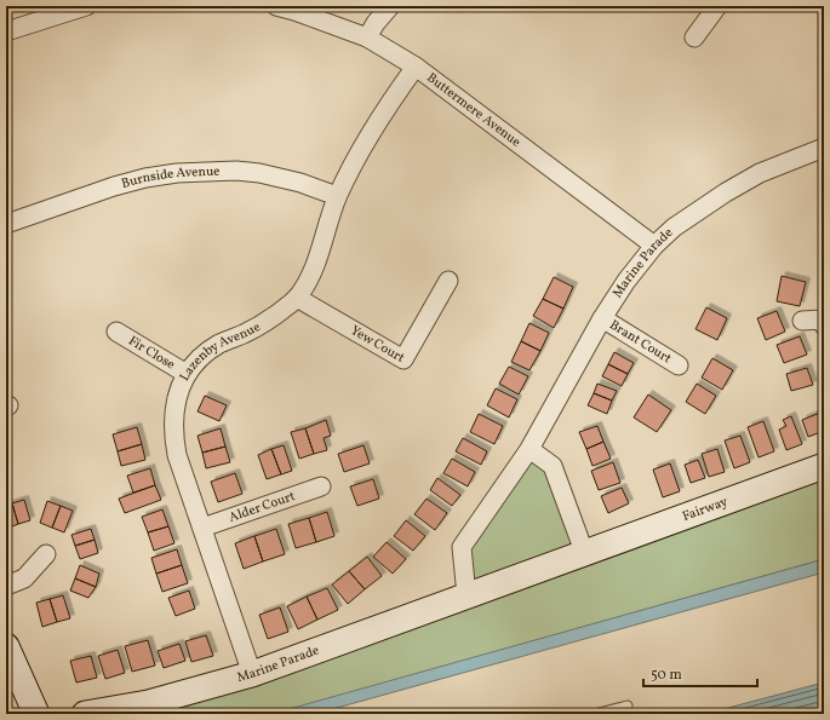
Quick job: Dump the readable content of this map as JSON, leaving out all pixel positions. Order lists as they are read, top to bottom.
{
  "streets": {
    "street": [
      "Buttermere Avenue",
      "Burnside Avenue",
      "Marine Parade",
      "Yew Court",
      "Brant Court",
      "Fir Close",
      "Lazenby Avenue",
      "Alder Court",
      "Fairway"
    ]
  },
  "crossings": [
    ["Buttermere Avenue", "Marine Parade"],
    ["Buttermere Avenue", "Lazenby Avenue"],
    ["Burnside Avenue", "Lazenby Avenue"],
    ["Marine Parade", "Brant Court"],
    ["Marine Parade", "Lazenby Avenue"],
    ["Marine Parade", "Fairway"],
    ["Yew Court", "Lazenby Avenue"],
    ["Fir Close", "Lazenby Avenue"],
    ["Lazenby Avenue", "Alder Court"]
  ],
  "scale_bar": "50 m"
}
